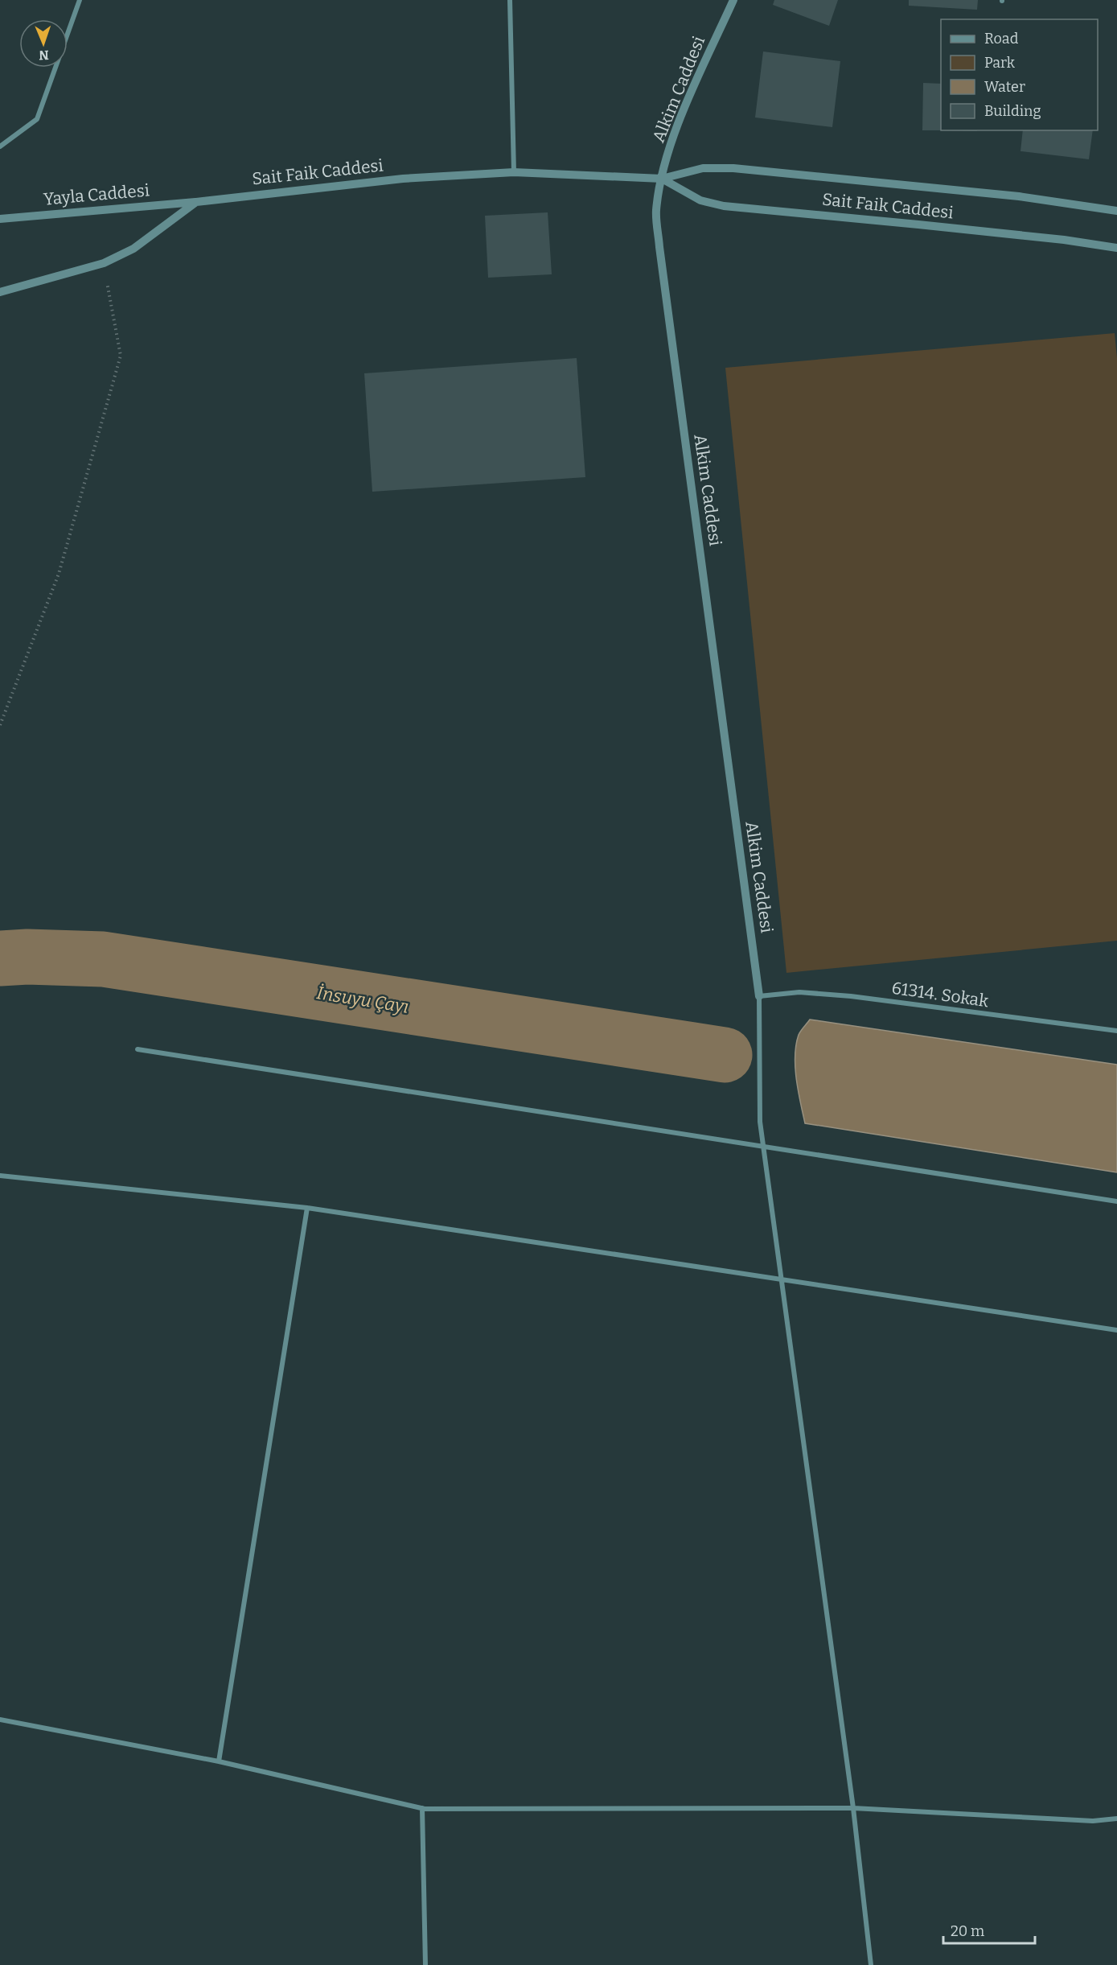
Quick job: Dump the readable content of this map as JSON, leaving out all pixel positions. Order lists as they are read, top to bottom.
{
  "streets": {
    "street": [
      "Alkim Caddesi",
      "Sait Faik Caddesi",
      "Yayla Caddesi",
      "61314. Sokak"
    ]
  },
  "crossings": [
    ["Alkim Caddesi", "Sait Faik Caddesi"],
    ["Alkim Caddesi", "61314. Sokak"],
    ["Sait Faik Caddesi", "Yayla Caddesi"]
  ],
  "water": ["İnsuyu Çayı"],
  "legend": [
    "Road",
    "Park",
    "Water",
    "Building"
  ],
  "scale_bar": "20 m",
  "north": "bottom"
}
